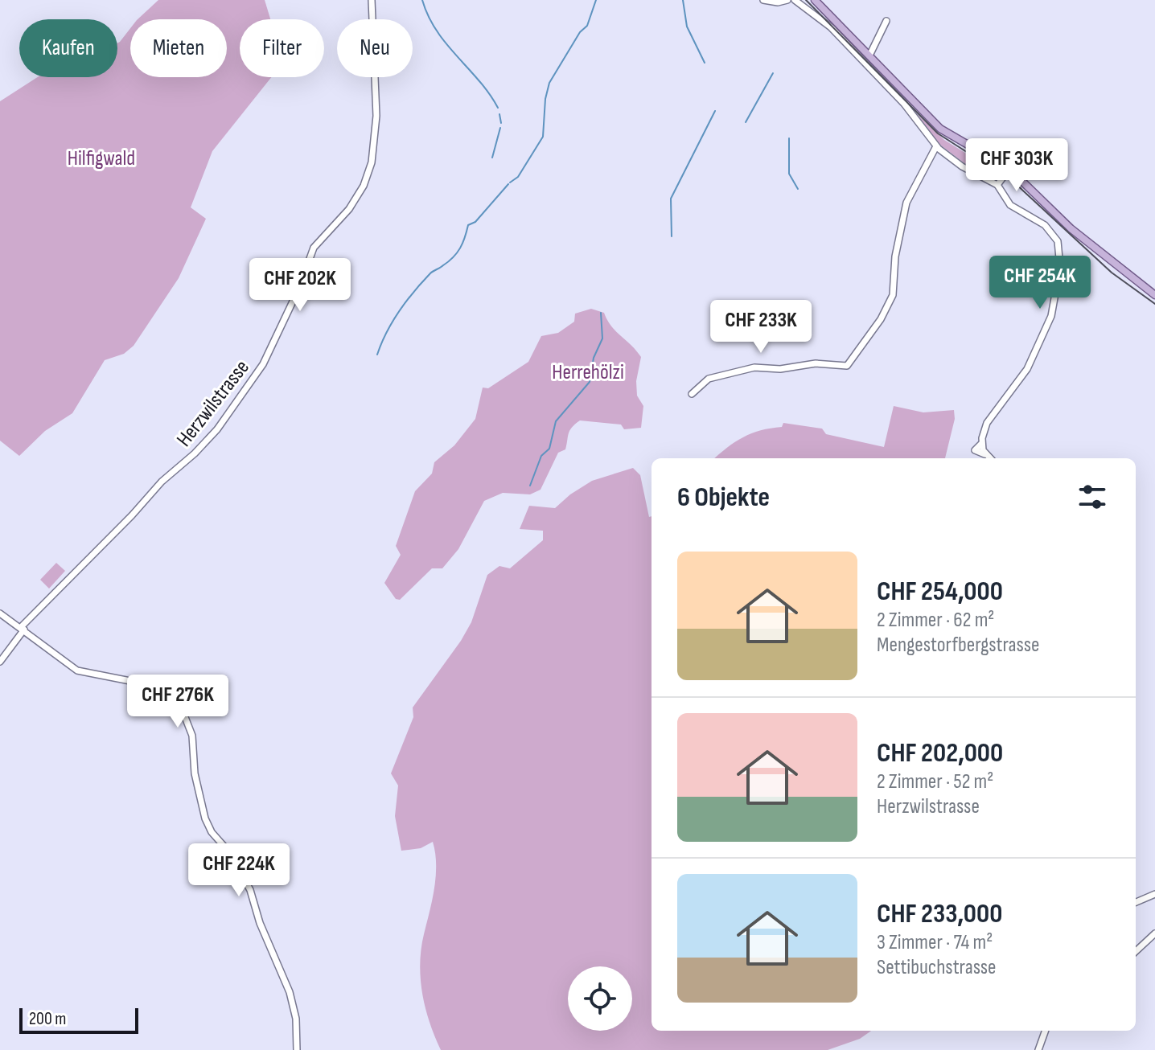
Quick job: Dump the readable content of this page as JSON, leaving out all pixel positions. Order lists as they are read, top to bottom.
{
  "streets": {
    "street": ["Herzwilstrasse"]
  },
  "parks": ["Hilfigwald", "Herrehölzi"],
  "scale_bar": "200 m",
  "page": {
    "chip": [
      "Kaufen",
      "Mieten",
      "Filter",
      "Neu"
    ],
    "price": [
      "CHF 303K",
      "CHF 254K",
      "CHF 202K",
      "CHF 233K",
      "CHF 276K",
      "CHF 224K"
    ],
    "heading": "6 Objekte",
    "list": [
      {
        "name": "CHF 254,000",
        "note": "2 Zimmer · 62 m² · Mengestorfbergstrasse"
      },
      {
        "name": "CHF 202,000",
        "note": "2 Zimmer · 52 m² · Herzwilstrasse"
      },
      {
        "name": "CHF 233,000",
        "note": "3 Zimmer · 74 m² · Settibuchstrasse"
      }
    ],
    "scale": "200 m"
  }
}
